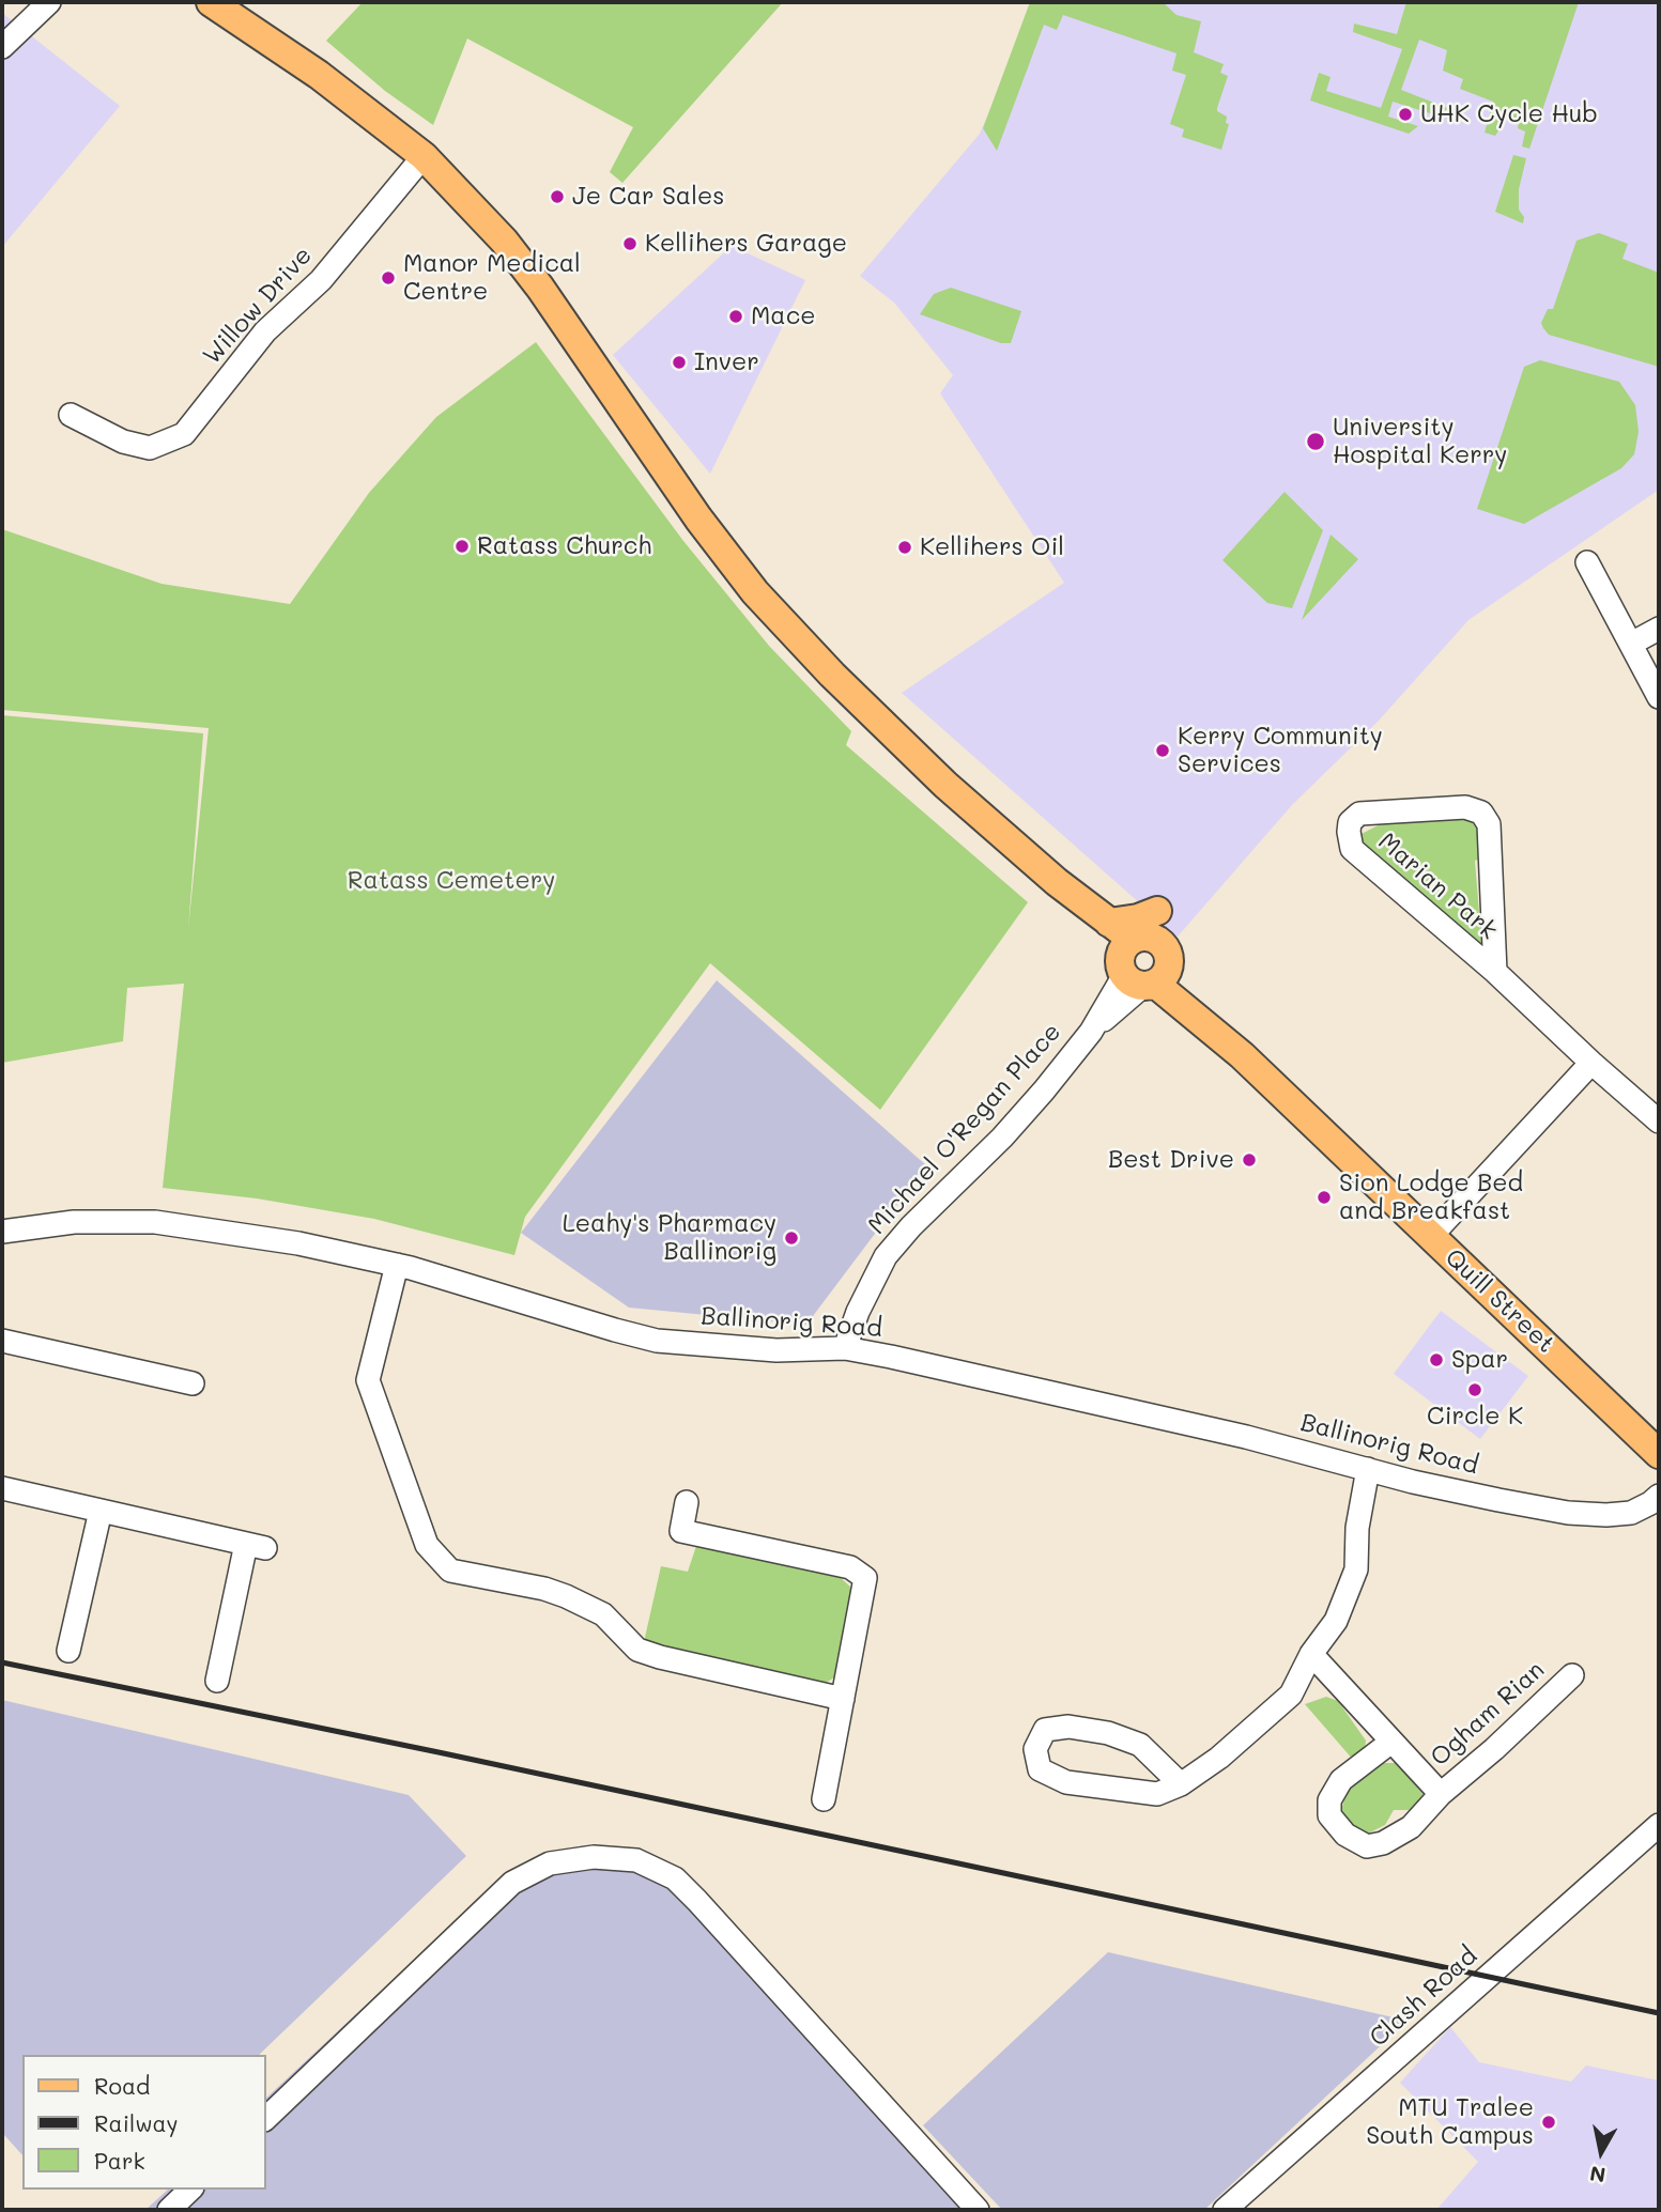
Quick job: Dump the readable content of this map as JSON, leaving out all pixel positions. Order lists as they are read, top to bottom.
{
  "streets": {
    "main road": ["Quill Street"],
    "street": [
      "Willow Drive",
      "Marian Park",
      "Michael O'Regan Place",
      "Ballinorig Road",
      "Ogham Rian",
      "Clash Road"
    ]
  },
  "crossings": [
    ["Michael O'Regan Place", "Quill Street"],
    ["Michael O'Regan Place", "Ballinorig Road"]
  ],
  "parks": ["Ratass Cemetery"],
  "places": [
    "UHK Cycle Hub",
    "Je Car Sales",
    "Kellihers Garage",
    "Manor Medical Centre",
    "Mace",
    "Inver",
    "University Hospital Kerry",
    "Ratass Church",
    "Kellihers Oil",
    "Kerry Community Services",
    "Best Drive",
    "Sion Lodge Bed and Breakfast",
    "Leahy's Pharmacy Ballinorig",
    "Spar",
    "Circle K",
    "MTU Tralee South Campus"
  ],
  "legend": ["Road", "Railway", "Park"],
  "north": "bottom"
}
